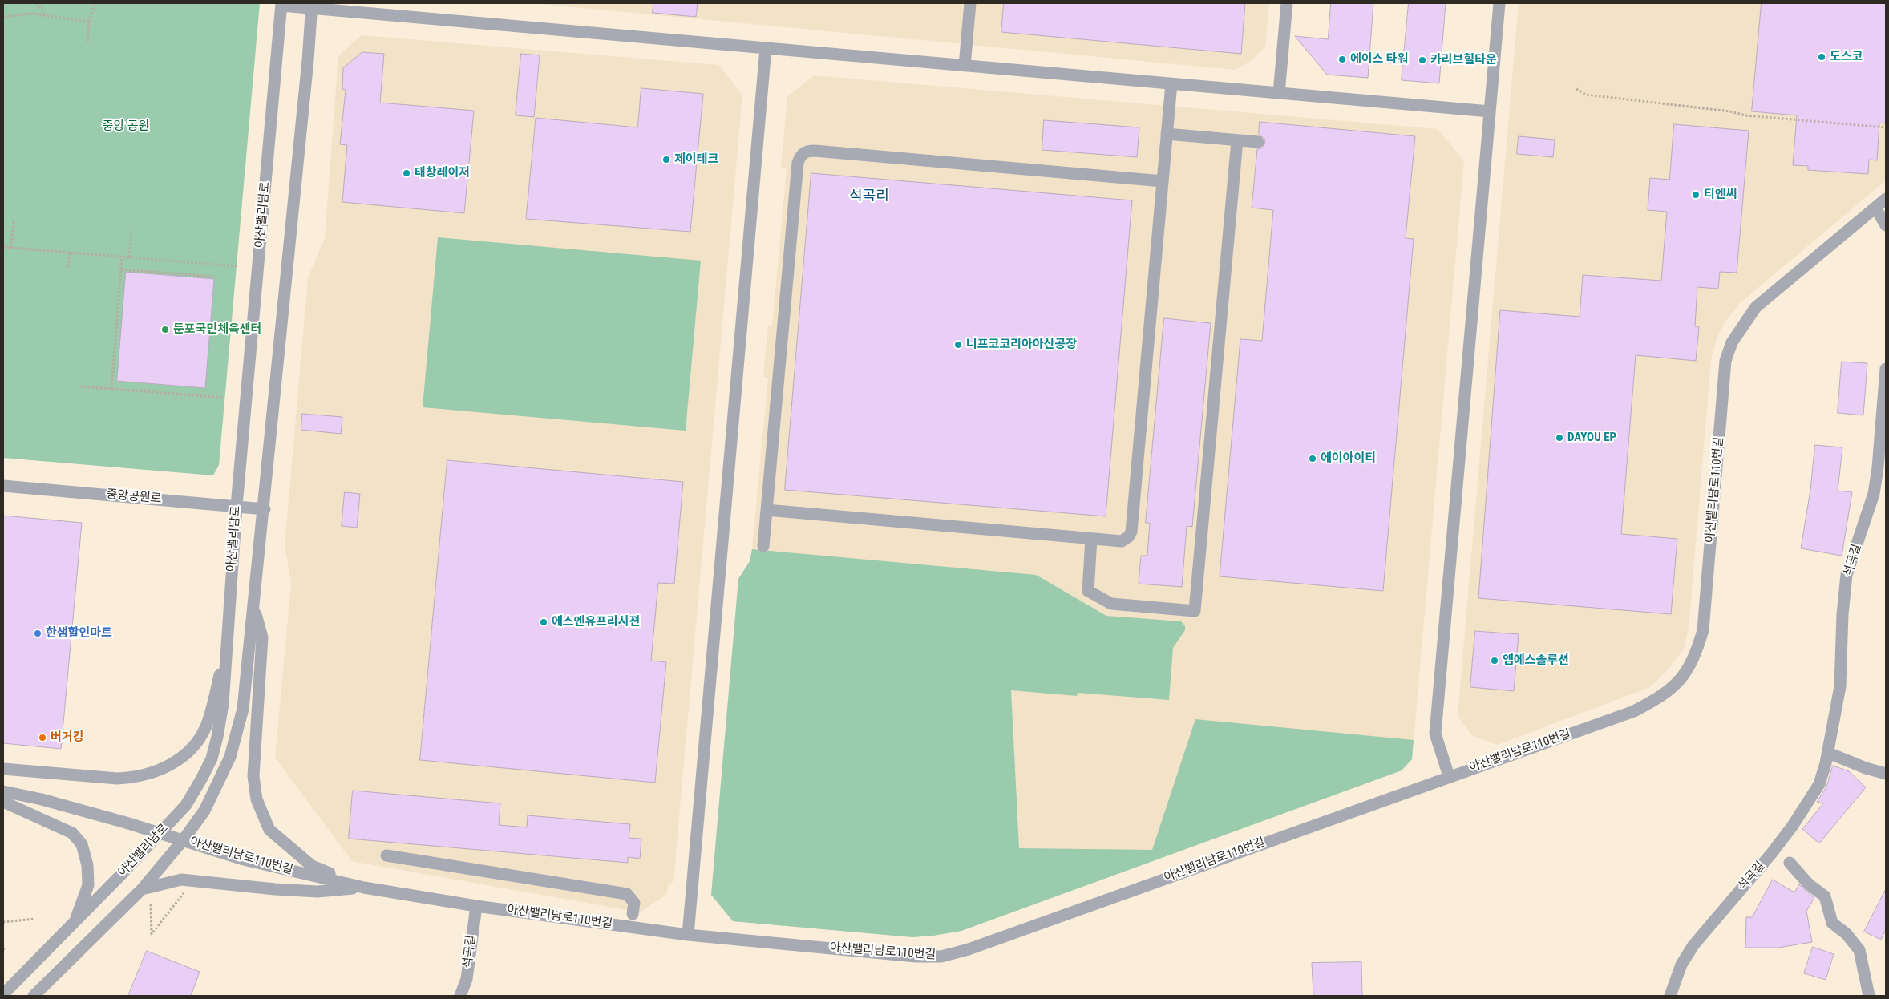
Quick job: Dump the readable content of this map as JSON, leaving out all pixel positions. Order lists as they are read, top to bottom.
{
  "streets": {
    "street": [
      "아산밸리남로",
      "아산밸리남로110번길",
      "중앙공원로",
      "석곡길"
    ]
  },
  "crossings": [
    ["아산밸리남로", "아산밸리남로110번길"],
    ["아산밸리남로", "중앙공원로"],
    ["아산밸리남로110번길", "석곡길"]
  ],
  "districts": ["석곡리"],
  "parks": ["중앙 공원"],
  "places": [
    "도스코",
    "에이스 타워",
    "카리브힐타운",
    "제이테크",
    "태창레이저",
    "티엔씨",
    "둔포국민체육센터",
    "니프코코리아아산공장",
    "DAYOU EP",
    "에이아이티",
    "에스엔유프리시젼",
    "한샘할인마트",
    "엠에스솔루션",
    "버거킹"
  ]
}
